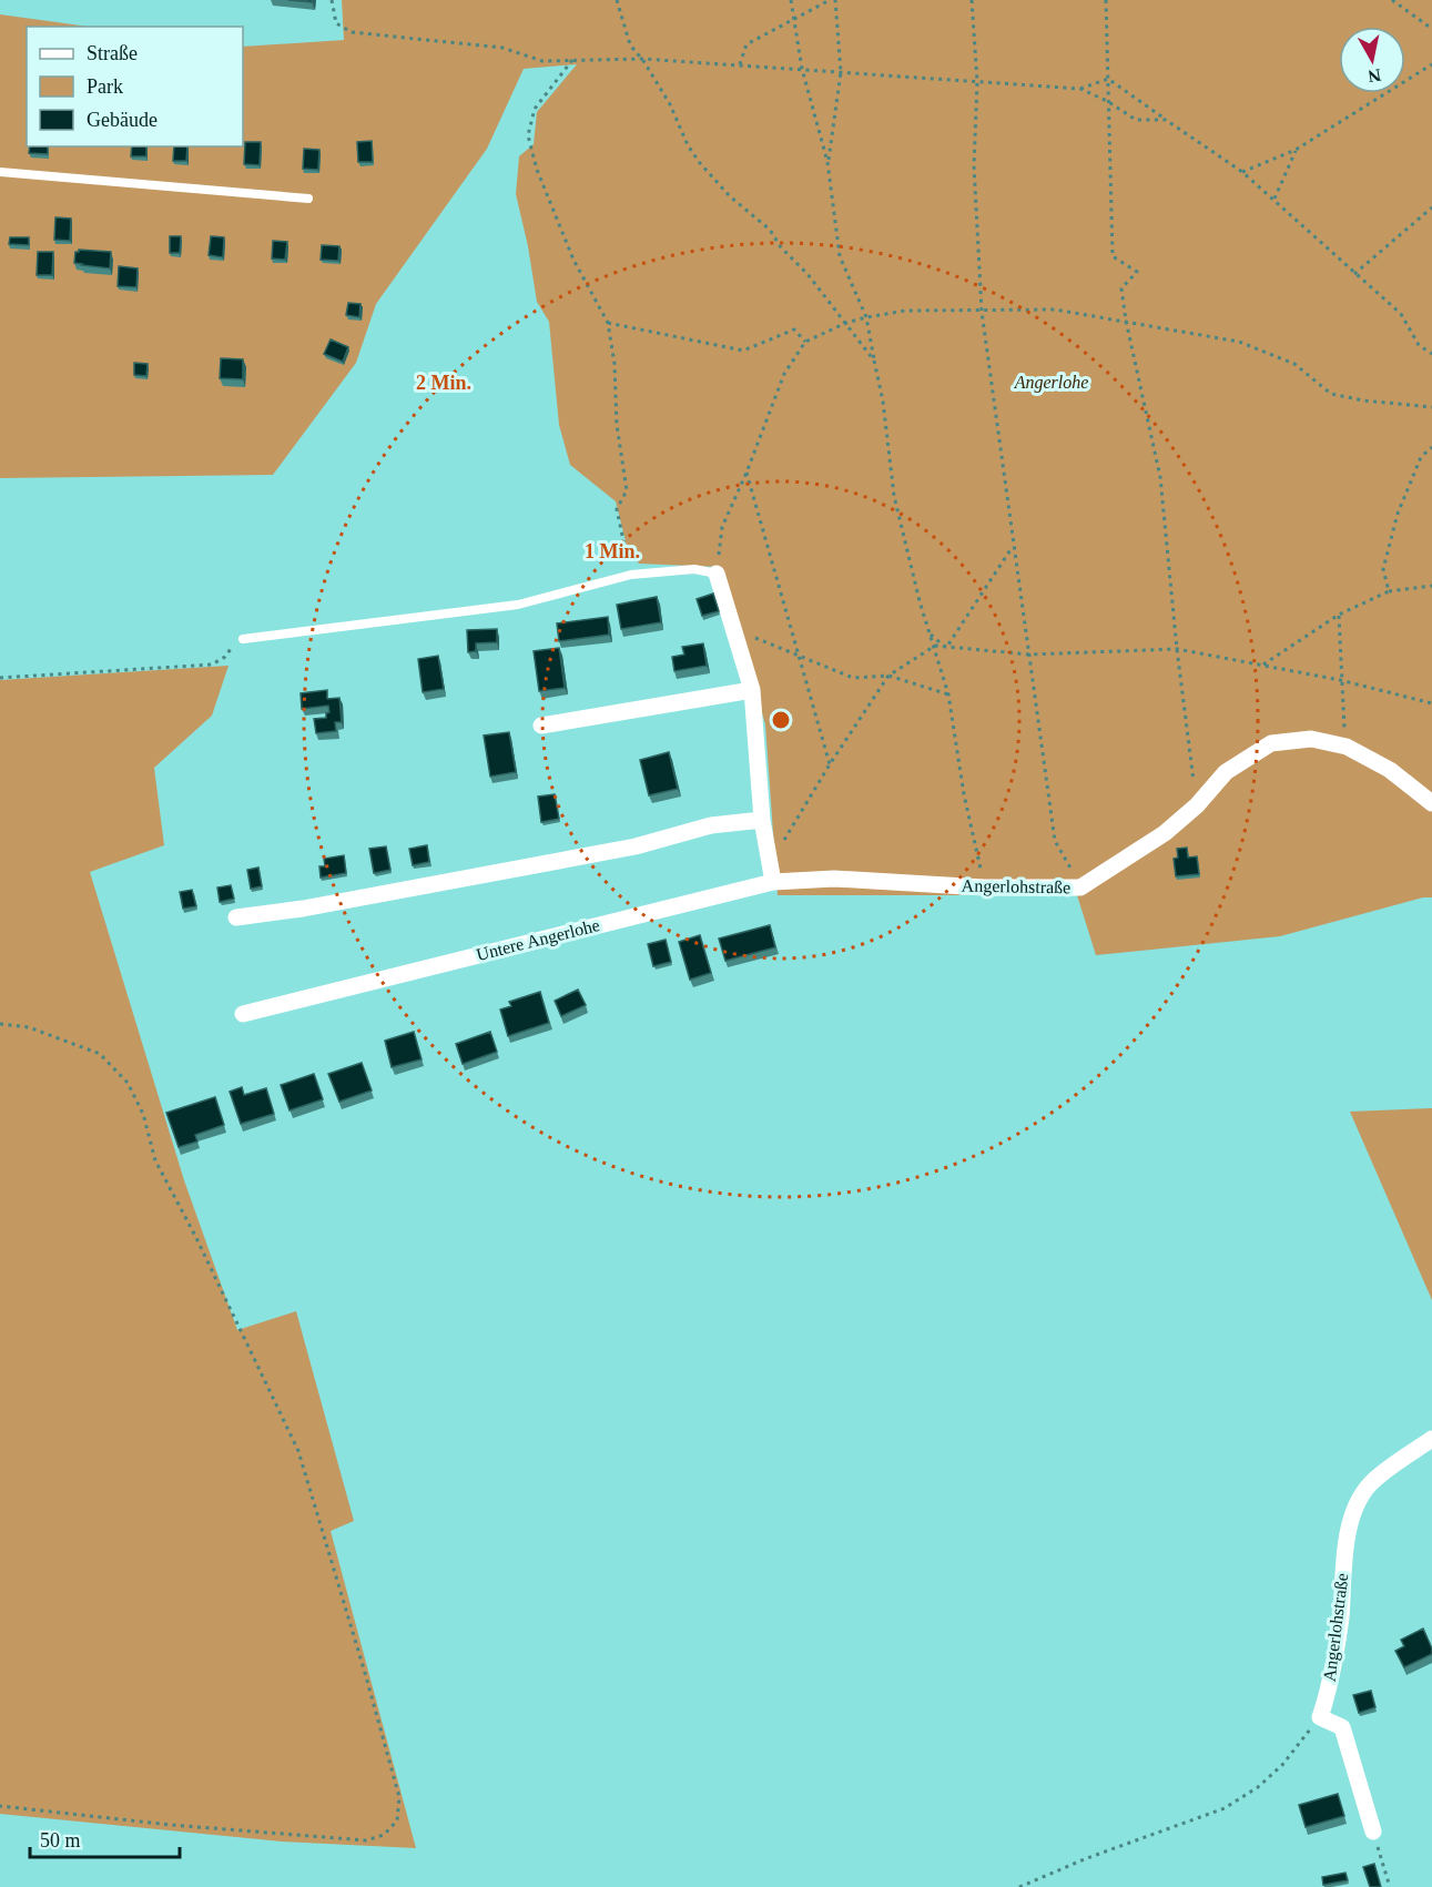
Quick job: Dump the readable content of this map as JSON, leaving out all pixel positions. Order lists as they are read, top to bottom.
{
  "streets": {
    "street": ["Angerlohstraße", "Untere Angerlohe"]
  },
  "crossings": [
    ["Angerlohstraße", "Untere Angerlohe"]
  ],
  "parks": ["Angerlohe"],
  "legend": ["Straße", "Park", "Gebäude"],
  "scale_bar": "50 m",
  "north": "bottom",
  "rings": ["2 Min.", "1 Min."]
}
